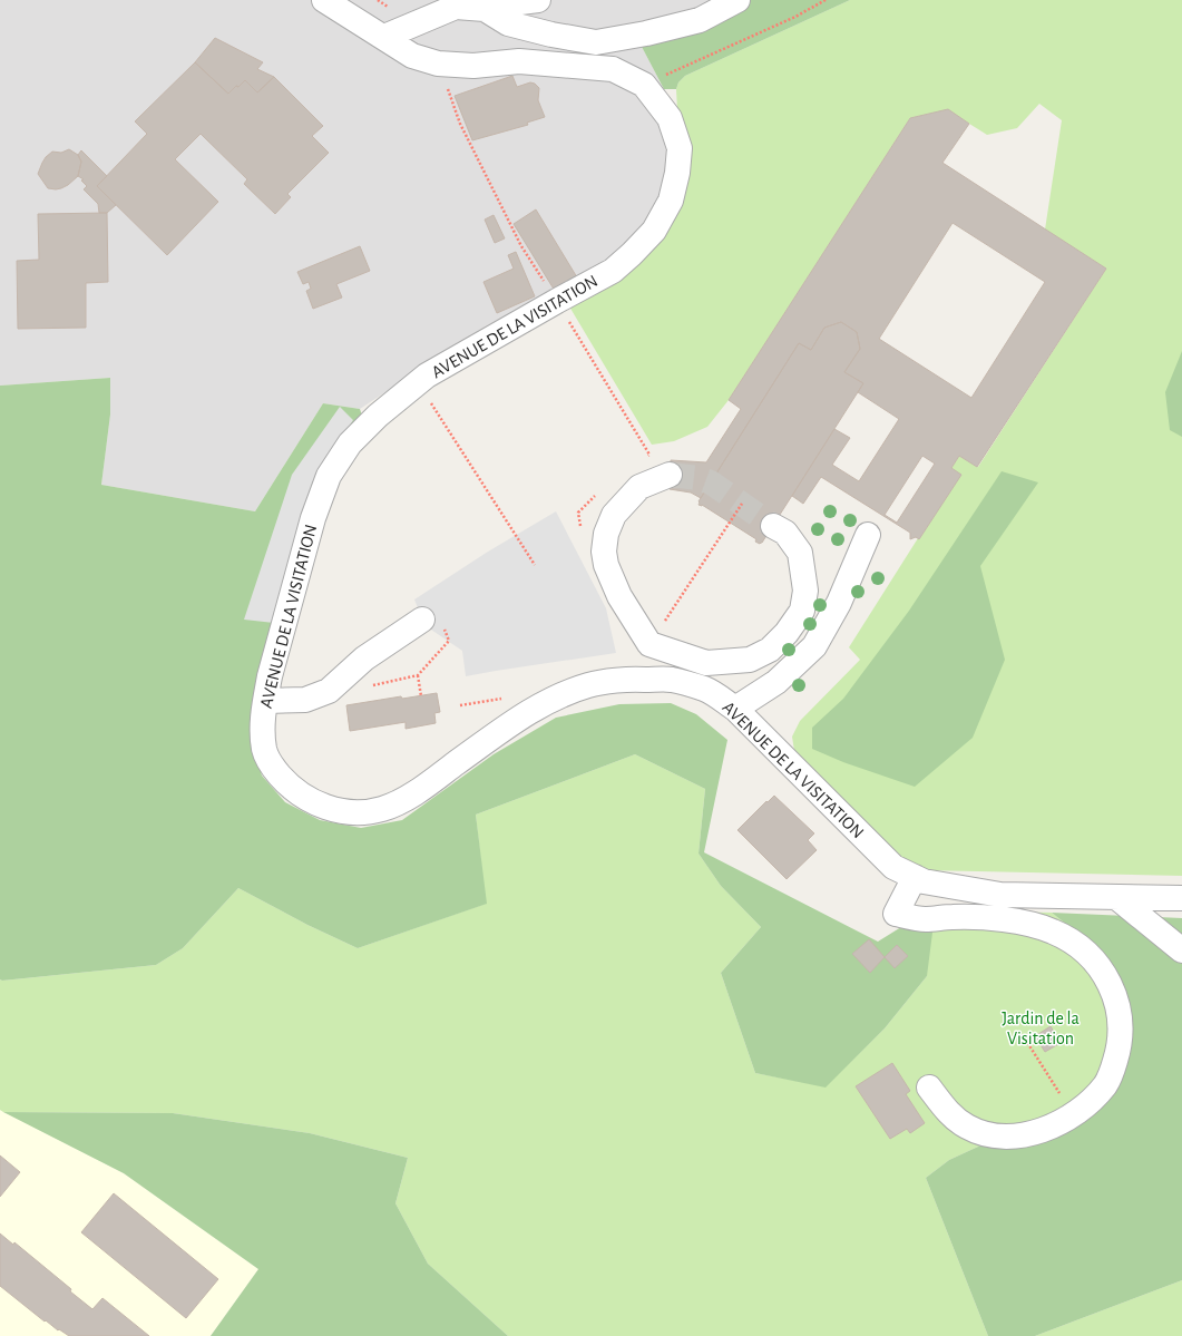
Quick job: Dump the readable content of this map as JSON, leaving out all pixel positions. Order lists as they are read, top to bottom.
{
  "streets": {
    "street": ["AVENUE DE LA VISITATION"]
  },
  "parks": ["Jardin de la Visitation"]
}
